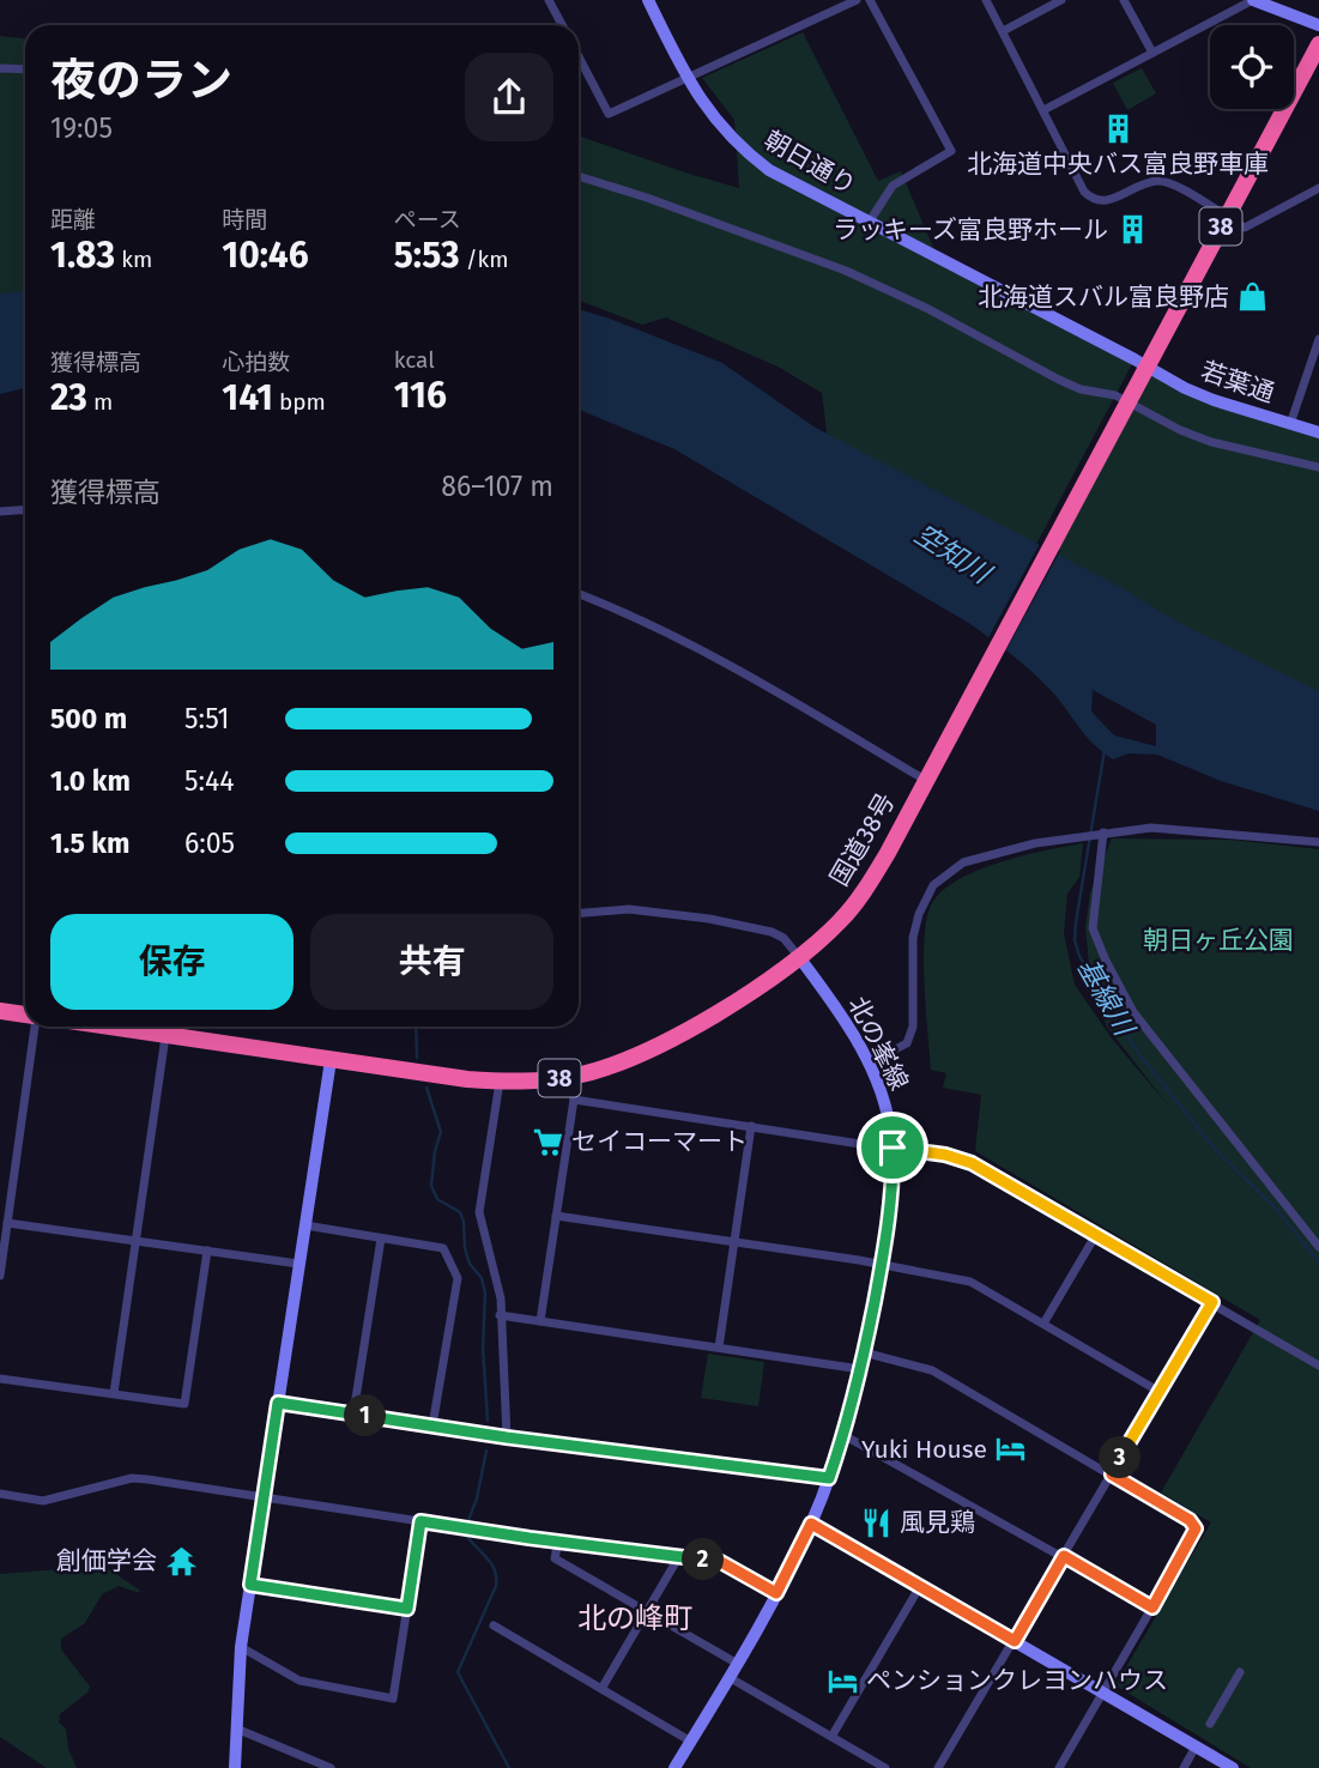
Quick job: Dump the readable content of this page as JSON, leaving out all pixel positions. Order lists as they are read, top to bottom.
{
  "streets": {
    "highway": ["38", "国道38号"],
    "street": ["朝日通り", "若葉通", "北の峯線"]
  },
  "crossings": [
    ["朝日通り", "若葉通"],
    ["朝日通り", "国道38号"],
    ["若葉通", "国道38号"],
    ["国道38号", "北の峯線"]
  ],
  "districts": ["北の峰町"],
  "water": ["空知川", "基線川"],
  "parks": ["朝日ヶ丘公園"],
  "places": {
    "building": ["北海道中央バス富良野車庫", "ラッキーズ富良野ホール"],
    "shop": ["北海道スバル富良野店"],
    "supermarket": ["セイコーマート"],
    "hotel": ["Yuki House", "ペンションクレヨンハウス"],
    "restaurant": ["風見鶏"],
    "temple": ["創価学会"]
  },
  "page": {
    "heading": ["夜のラン", "19:05"],
    "stats": [
      ["距離", "1.83 km"],
      ["時間", "10:46"],
      ["ペース", "5:53 /km"],
      ["獲得標高", "23 m"],
      ["心拍数", "141 bpm"],
      ["kcal", "116"]
    ],
    "chart": ["獲得標高", "86–107 m"],
    "list": [
      {
        "name": "500 m",
        "note": "5:51"
      },
      {
        "name": "1.0 km",
        "note": "5:44"
      },
      {
        "name": "1.5 km",
        "note": "6:05"
      }
    ],
    "buttons": ["保存", "共有"],
    "pins": ["1", "3", "2"]
  }
}
